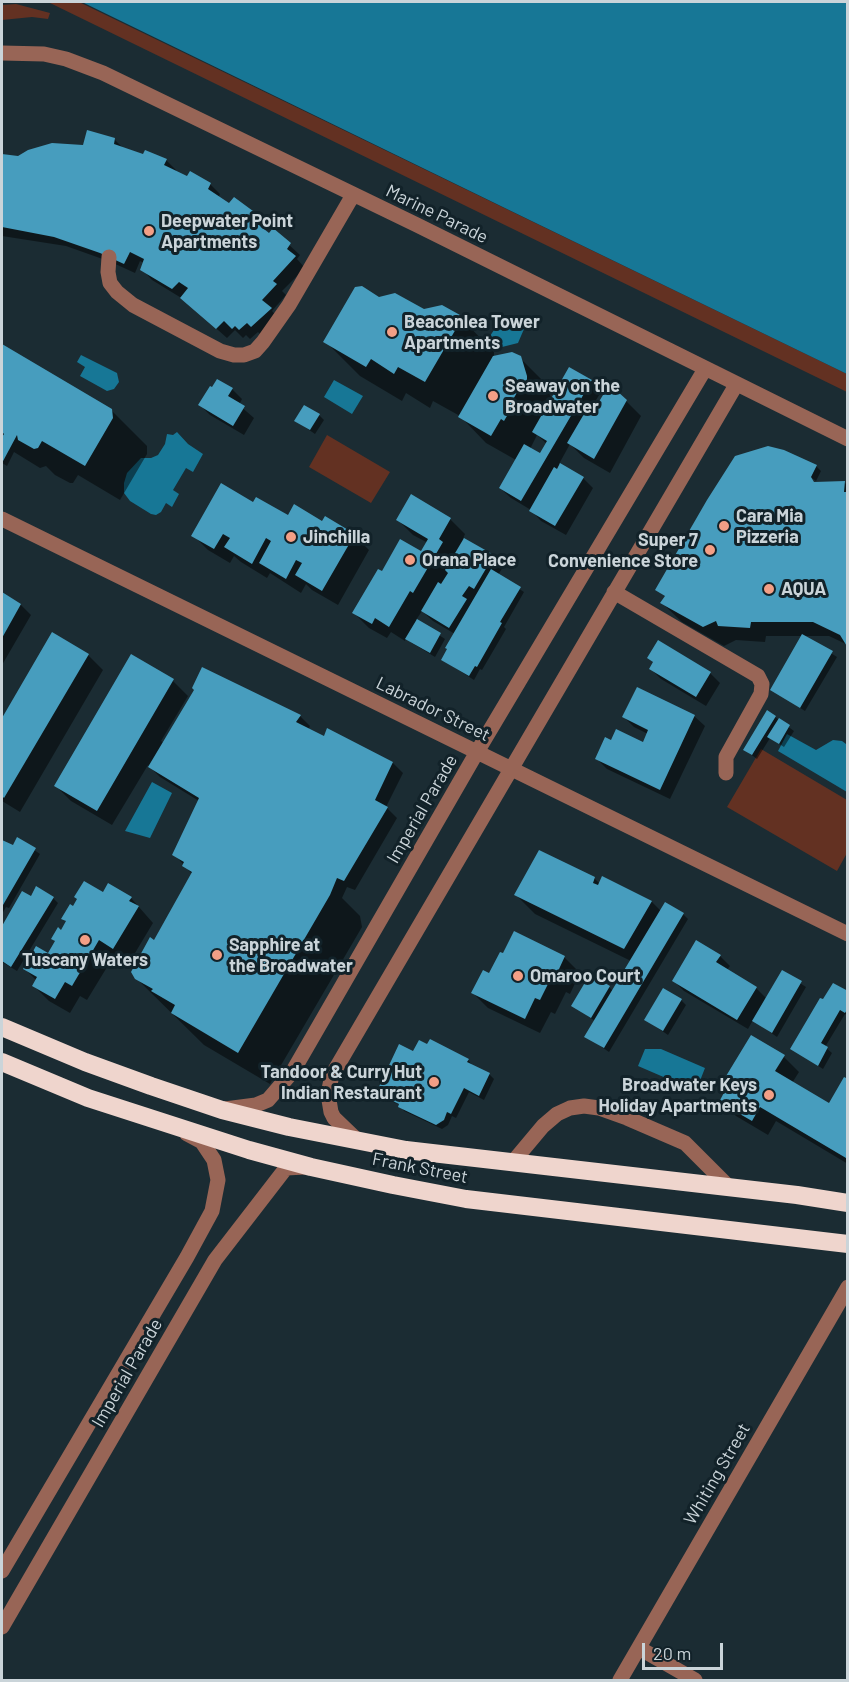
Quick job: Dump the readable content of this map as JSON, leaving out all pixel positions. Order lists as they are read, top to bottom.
{
  "streets": {
    "highway": ["Frank Street"],
    "street": [
      "Marine Parade",
      "Labrador Street",
      "Imperial Parade",
      "Whiting Street"
    ]
  },
  "crossings": [
    ["Marine Parade", "Imperial Parade"],
    ["Labrador Street", "Imperial Parade"],
    ["Imperial Parade", "Frank Street"]
  ],
  "places": [
    "Deepwater Point Apartments",
    "Beaconlea Tower Apartments",
    "Seaway on the Broadwater",
    "Cara Mia Pizzeria",
    "Jinchilla",
    "Super 7 Convenience Store",
    "Orana Place",
    "AQUA",
    "Tuscany Waters",
    "Sapphire at the Broadwater",
    "Omaroo Court",
    "Tandoor & Curry Hut Indian Restaurant",
    "Broadwater Keys Holiday Apartments"
  ],
  "scale_bar": "20 m"
}
